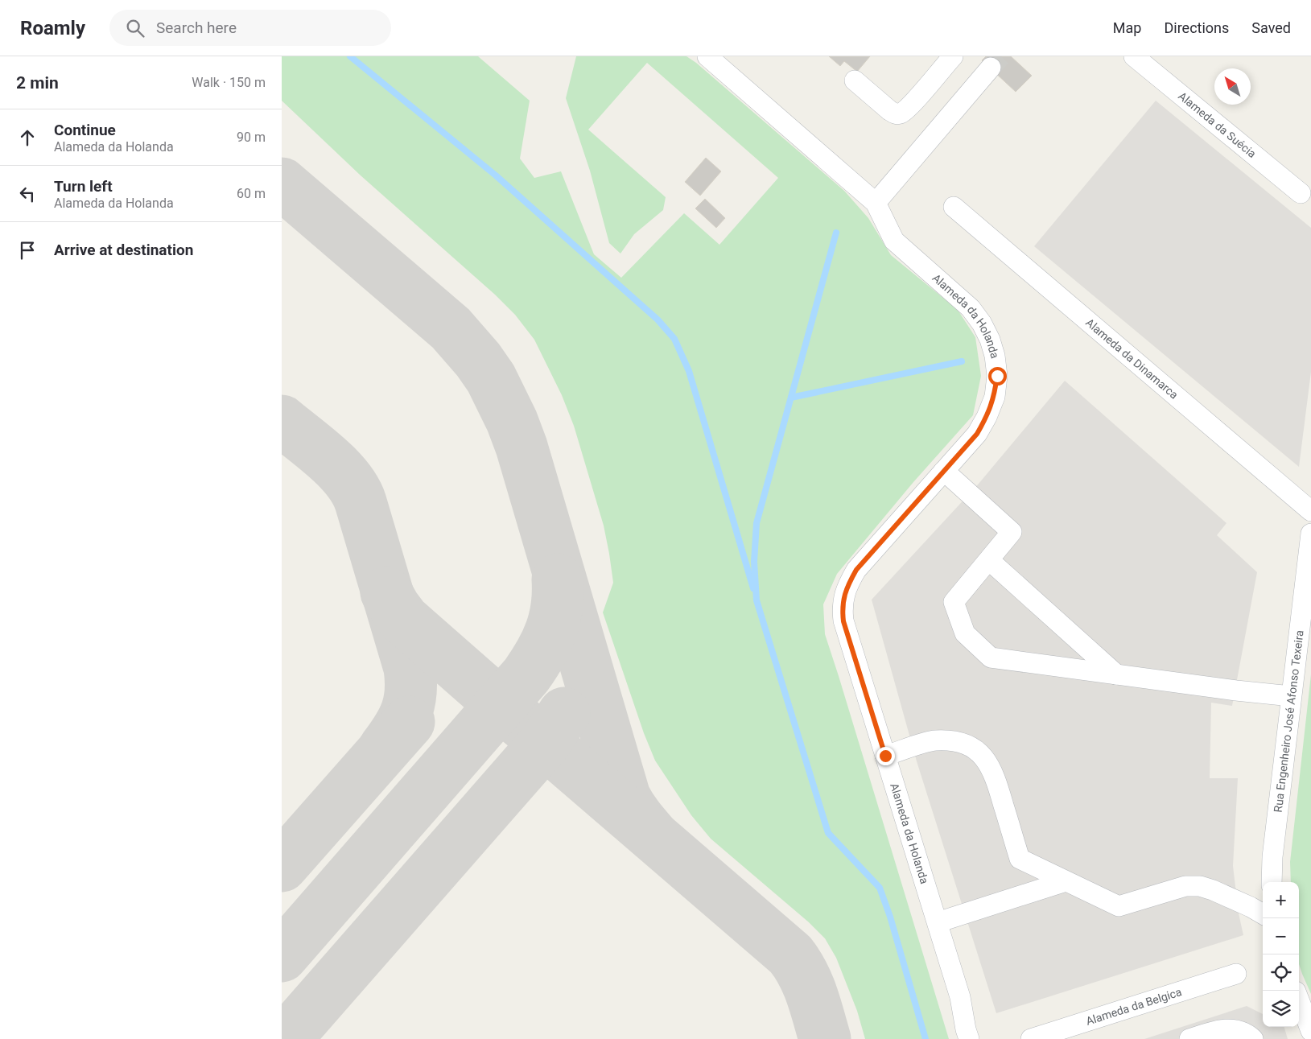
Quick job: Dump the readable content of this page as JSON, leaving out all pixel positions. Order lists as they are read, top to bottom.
{
  "streets": {
    "street": [
      "Alameda da Suécia",
      "Alameda da Holanda",
      "Alameda da Dinamarca",
      "Rua Engenheiro José Afonso Texeira",
      "Alameda da Belgica"
    ]
  },
  "north": "top left",
  "page": {
    "header": "Roamly",
    "search": "Search here",
    "nav": ["Map", "Directions", "Saved"],
    "heading": ["2 min", "Walk · 150 m"],
    "list": [
      ["Continue", "Alameda da Holanda", "90 m"],
      ["Turn left", "Alameda da Holanda", "60 m"],
      "Arrive at destination"
    ],
    "map_buttons": ["+", "−"]
  }
}
